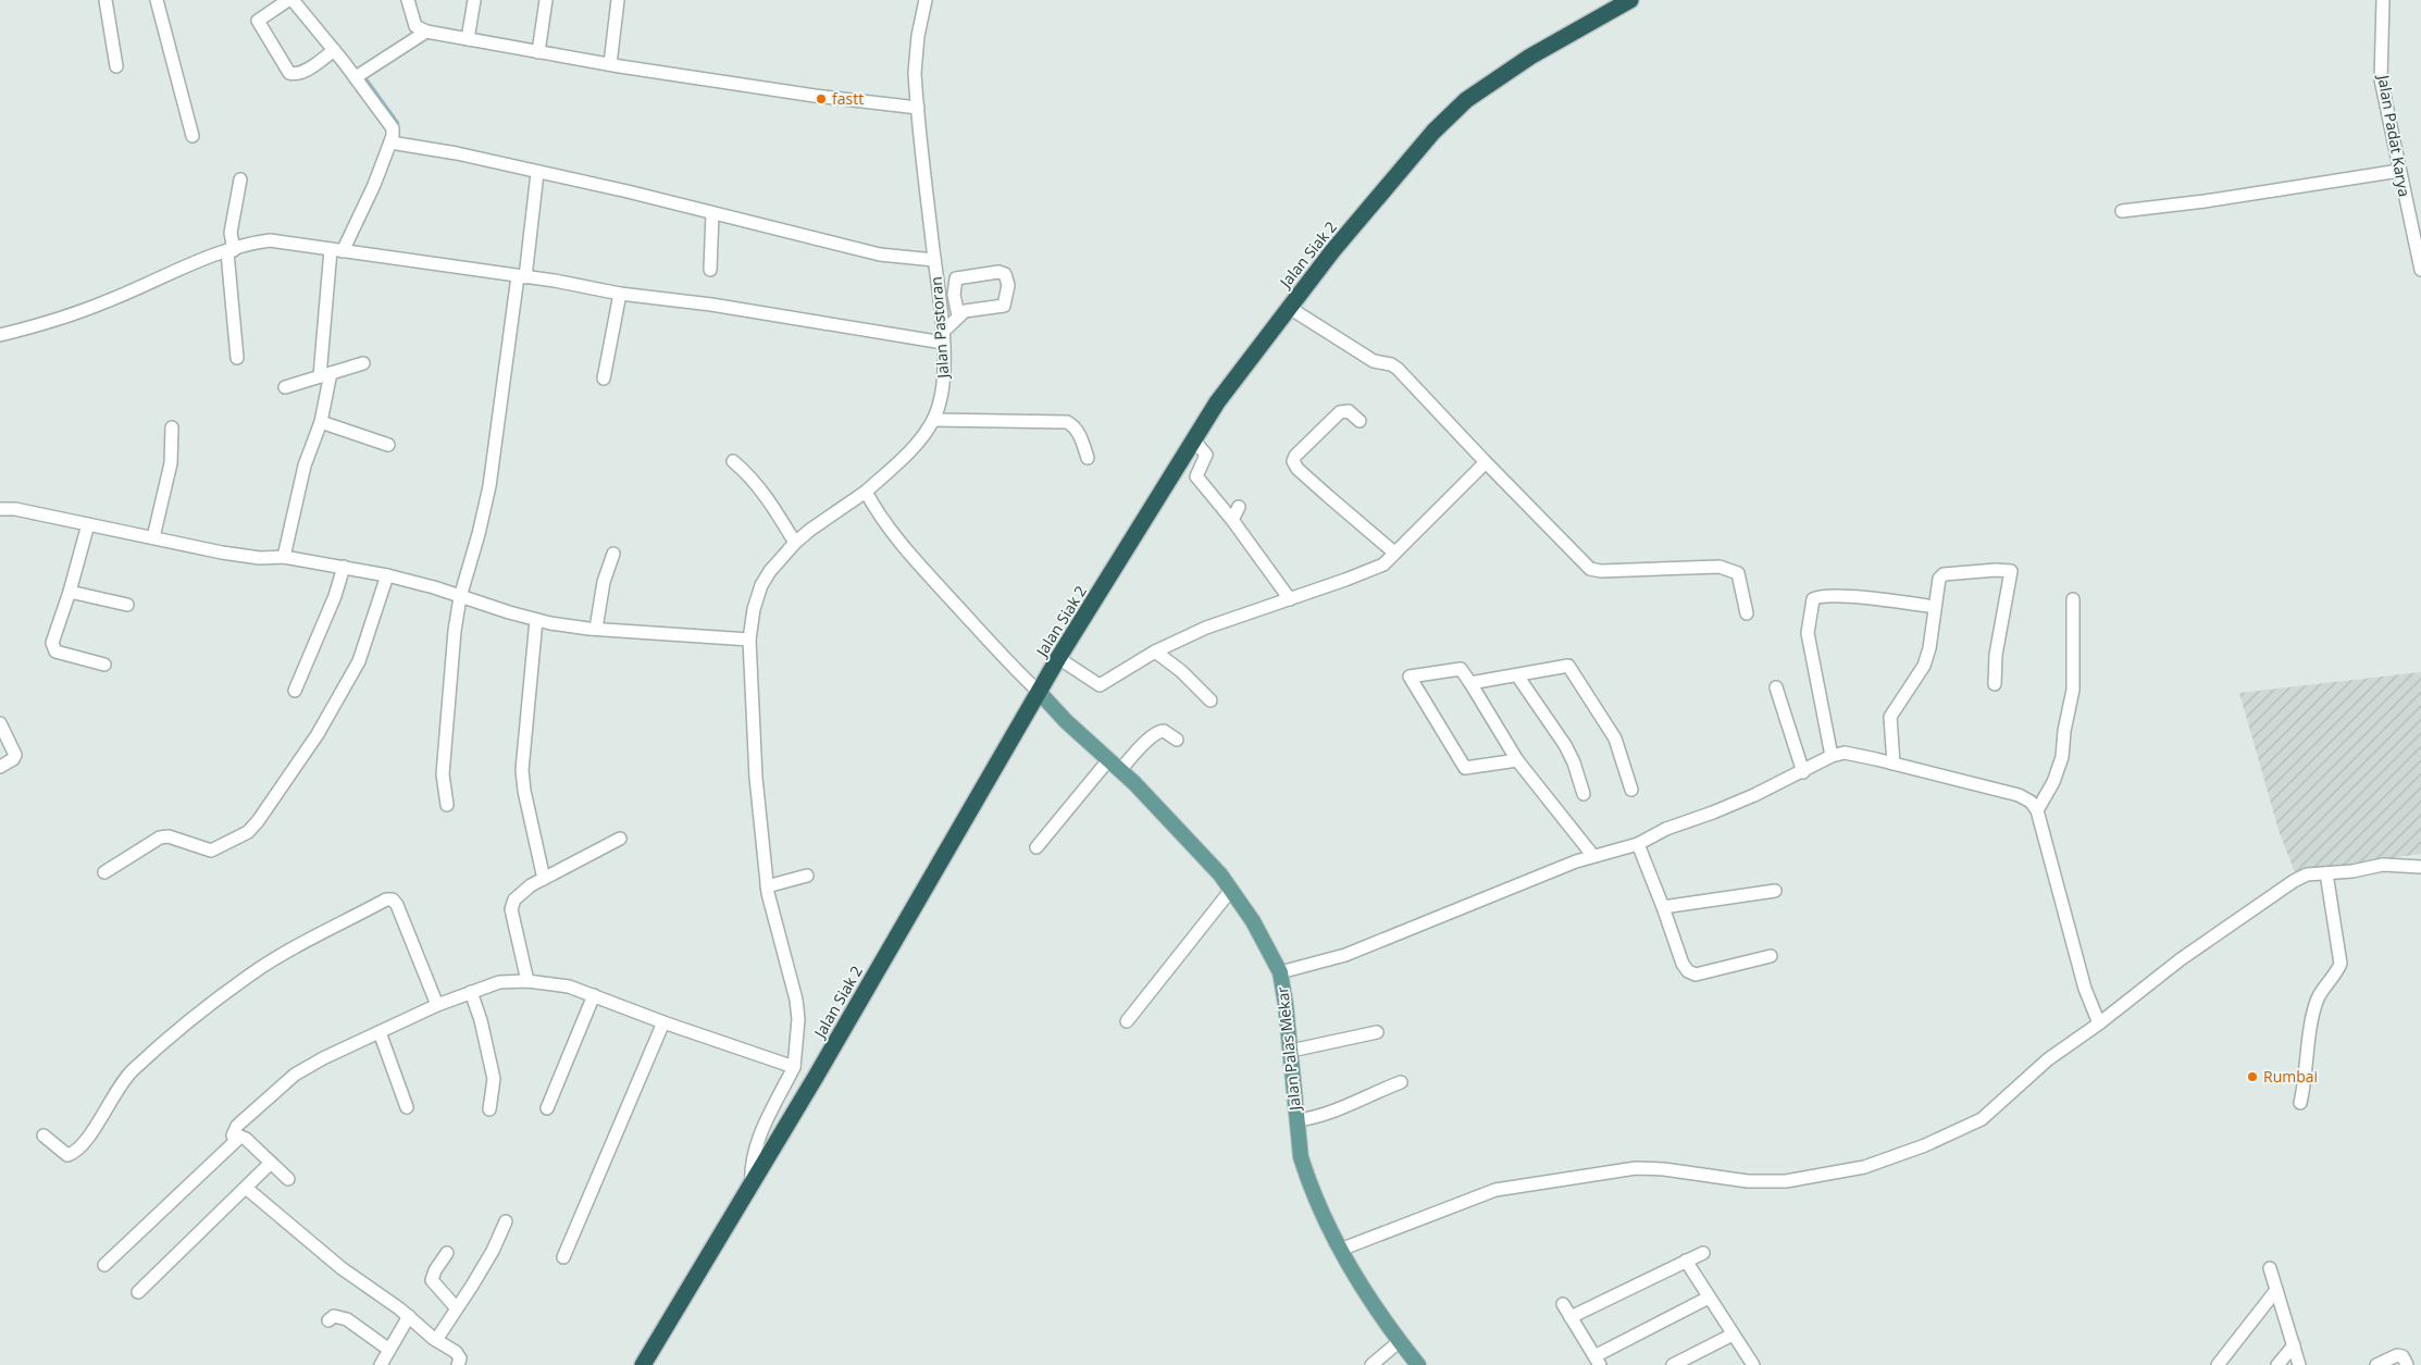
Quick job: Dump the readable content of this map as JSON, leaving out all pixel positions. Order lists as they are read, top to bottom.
{
  "streets": {
    "highway": ["Jalan Siak 2"],
    "main road": ["Jalan Palas Mekar"],
    "street": ["Jalan Padat Karya", "Jalan Pastoran"]
  },
  "crossings": [
    ["Jalan Siak 2", "Jalan Palas Mekar"]
  ],
  "places": ["fastt", "Rumbai"]
}
